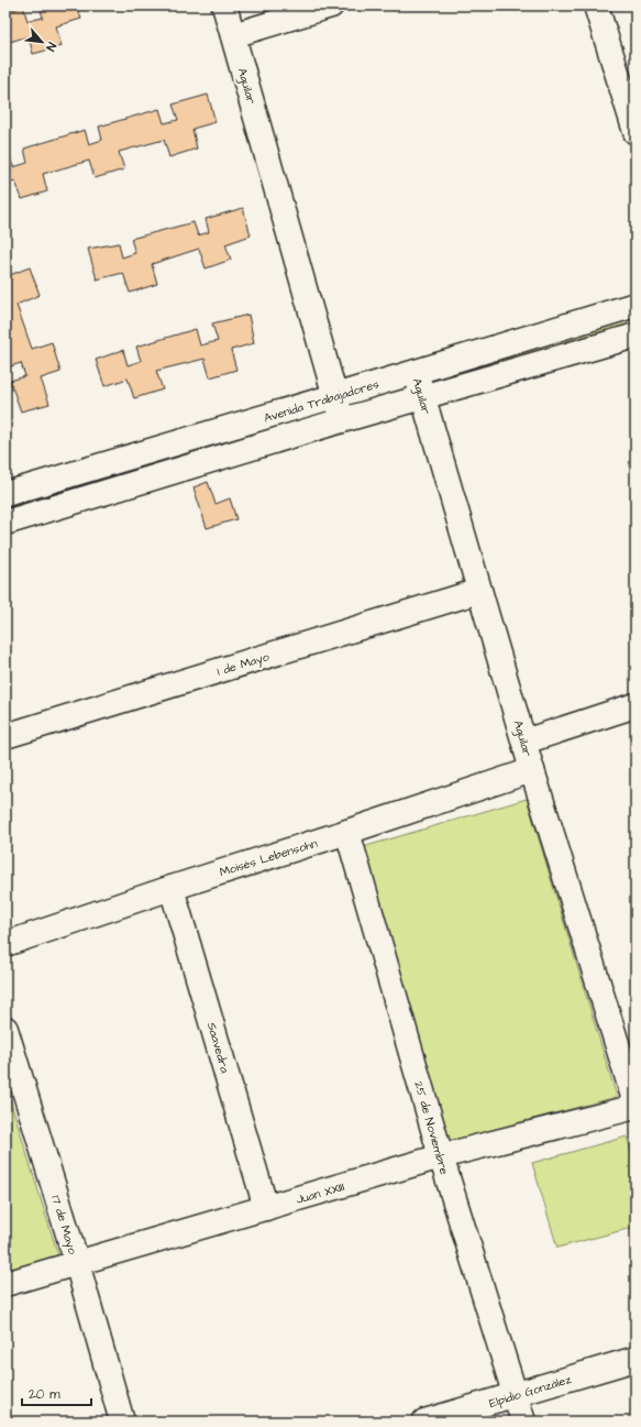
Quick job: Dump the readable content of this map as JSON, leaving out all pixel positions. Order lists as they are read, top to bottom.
{
  "streets": {
    "street": [
      "Aguilar",
      "Avenida Trabajadores",
      "1 de Mayo",
      "Moisés Lebensohn",
      "Saavedra",
      "25 de Noviembre",
      "Juan XXIII",
      "17 de Mayo",
      "Elpidio González"
    ]
  },
  "crossings": [
    ["Aguilar", "Avenida Trabajadores"],
    ["Aguilar", "1 de Mayo"],
    ["Aguilar", "Moisés Lebensohn"],
    ["Moisés Lebensohn", "Saavedra"],
    ["Moisés Lebensohn", "25 de Noviembre"],
    ["Saavedra", "Juan XXIII"],
    ["25 de Noviembre", "Juan XXIII"],
    ["25 de Noviembre", "Elpidio González"],
    ["Juan XXIII", "17 de Mayo"]
  ],
  "scale_bar": "20 m",
  "north": "bottom right"
}
